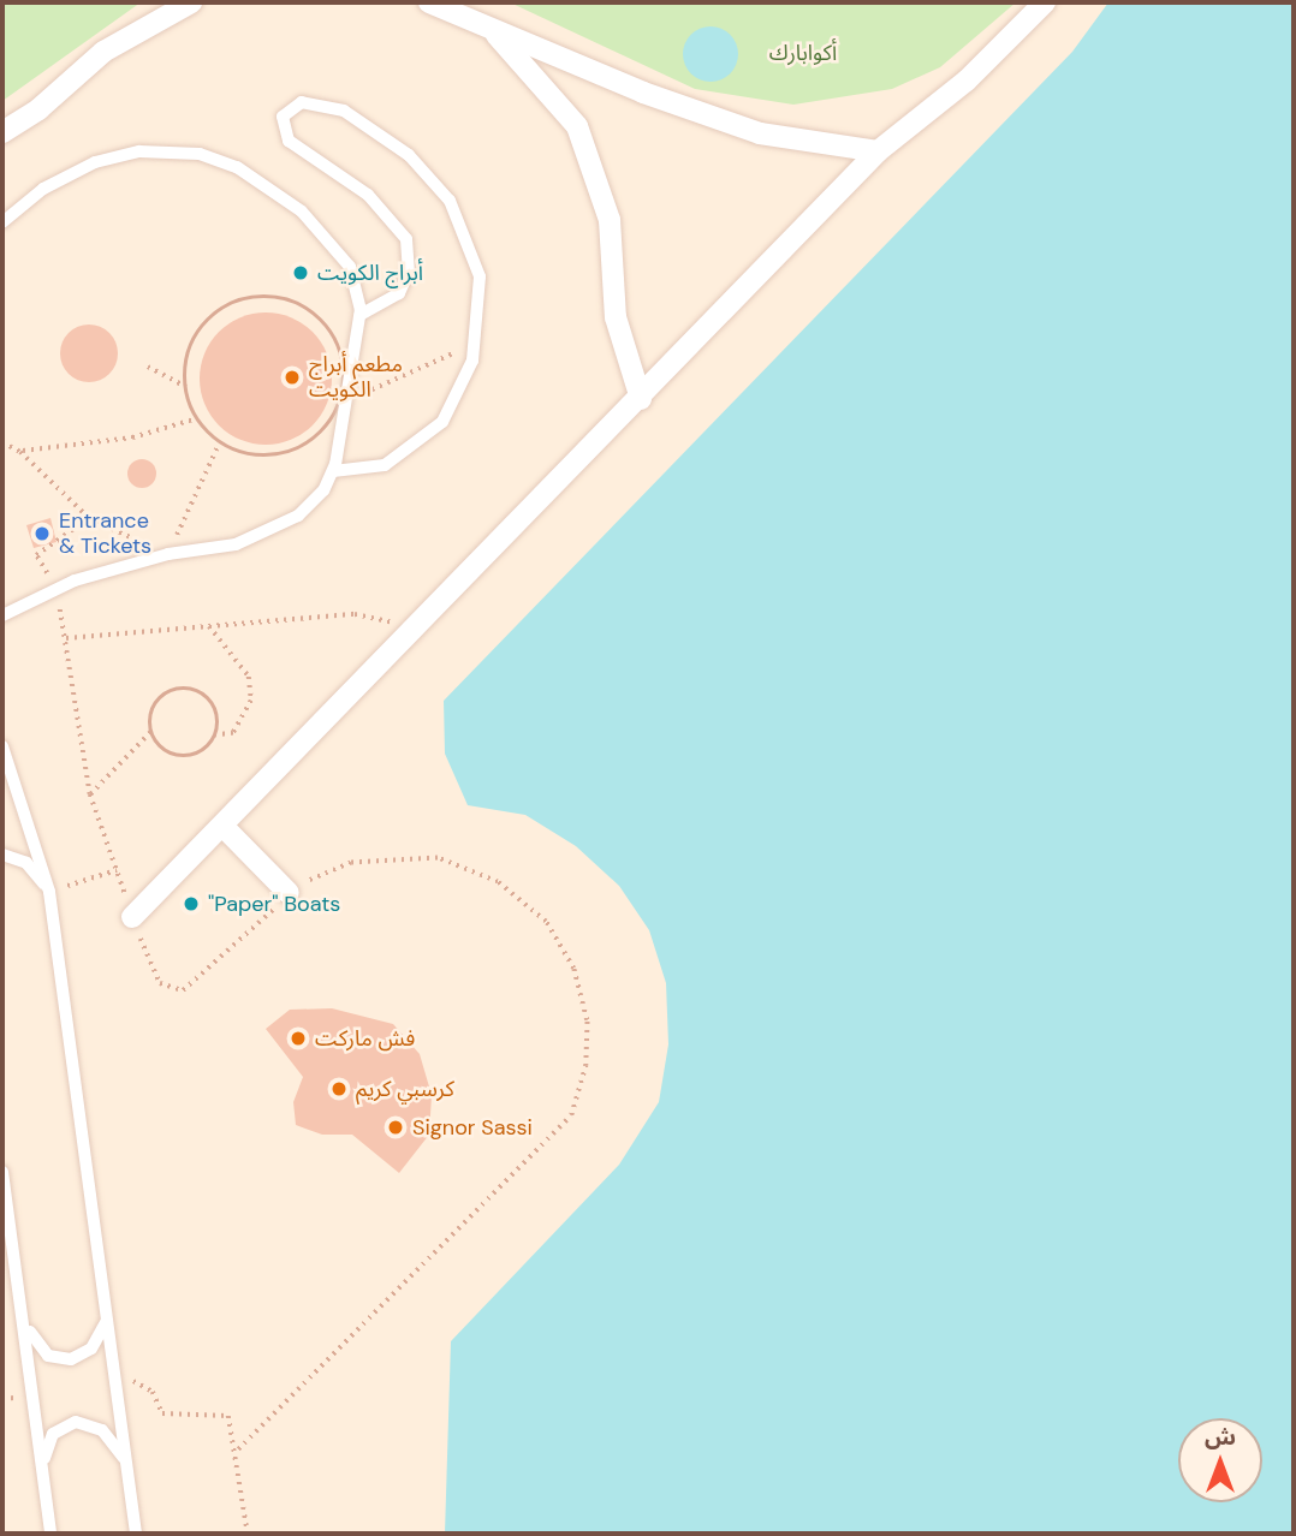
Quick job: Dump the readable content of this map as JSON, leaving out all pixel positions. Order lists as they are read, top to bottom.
{
  "parks": ["أكوابارك"],
  "places": [
    "أبراج الكويت",
    "مطعم أبراج الكويت",
    "Entrance & Tickets",
    "\"Paper\" Boats",
    "فش ماركت",
    "كرسبي كريم",
    "Signor Sassi"
  ],
  "north": "top"
}
